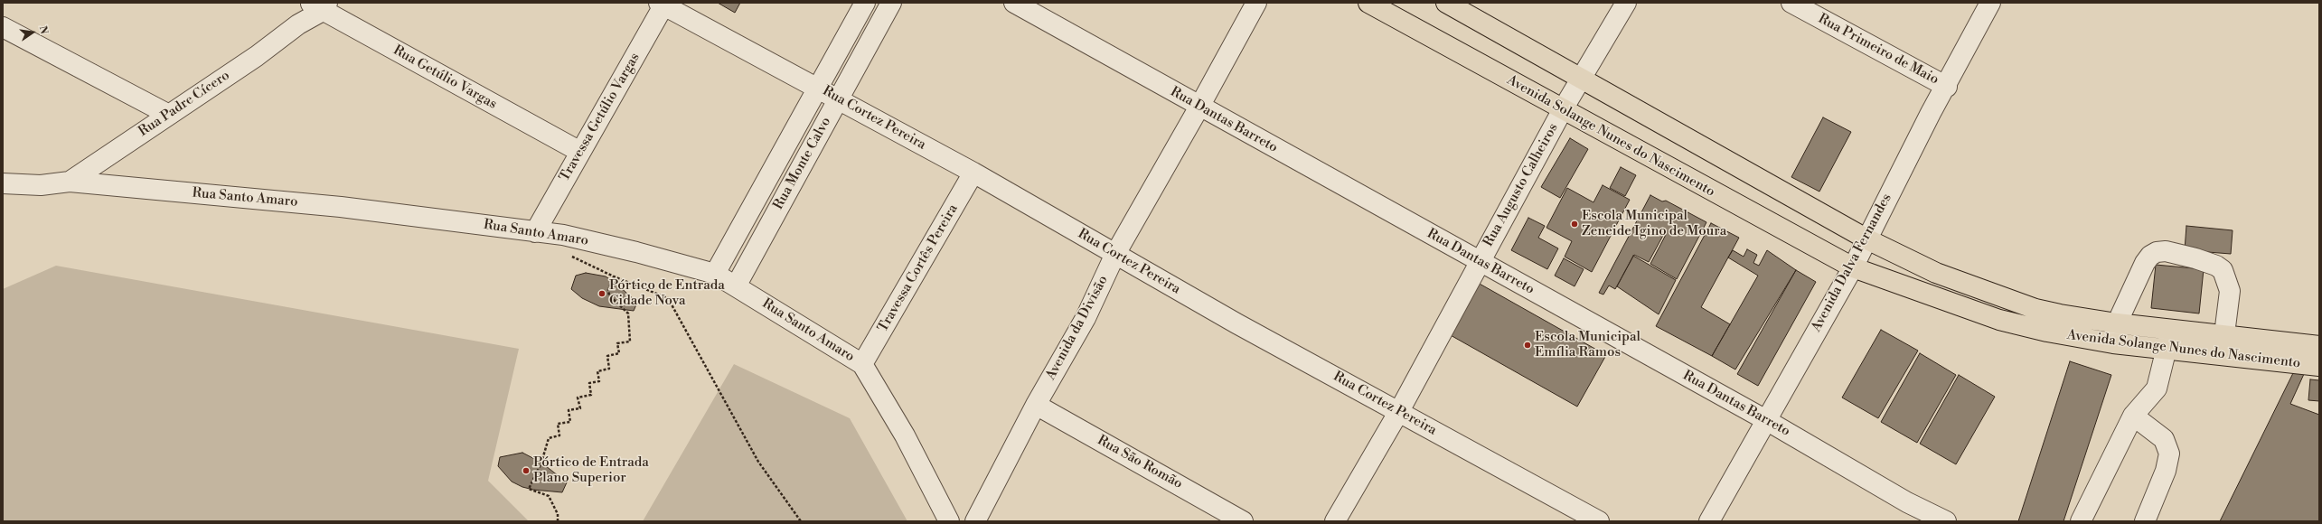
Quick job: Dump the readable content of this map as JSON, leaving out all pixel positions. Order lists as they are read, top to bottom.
{
  "streets": {
    "main road": ["Avenida Solange Nunes do Nascimento"],
    "street": [
      "Rua Primeiro de Maio",
      "Rua Getúlio Vargas",
      "Rua Padre Cícero",
      "Travessa Getúlio Vargas",
      "Rua Cortez Pereira",
      "Rua Dantas Barreto",
      "Rua Monte Calvo",
      "Rua Augusto Calheiros",
      "Rua Santo Amaro",
      "Avenida Dalva Fernandes",
      "Travessa Cortês Pereira",
      "Avenida da Divisão",
      "Rua São Romão"
    ]
  },
  "crossings": [
    ["Rua Primeiro de Maio", "Avenida Dalva Fernandes"],
    ["Rua Getúlio Vargas", "Rua Padre Cícero"],
    ["Rua Getúlio Vargas", "Travessa Getúlio Vargas"],
    ["Rua Padre Cícero", "Rua Santo Amaro"],
    ["Travessa Getúlio Vargas", "Rua Cortez Pereira"],
    ["Travessa Getúlio Vargas", "Rua Santo Amaro"],
    ["Rua Cortez Pereira", "Rua Monte Calvo"],
    ["Rua Cortez Pereira", "Rua Augusto Calheiros"],
    ["Rua Cortez Pereira", "Travessa Cortês Pereira"],
    ["Rua Cortez Pereira", "Avenida da Divisão"],
    ["Rua Dantas Barreto", "Rua Augusto Calheiros"],
    ["Rua Dantas Barreto", "Avenida Dalva Fernandes"],
    ["Rua Dantas Barreto", "Avenida da Divisão"],
    ["Avenida Solange Nunes do Nascimento", "Rua Augusto Calheiros"],
    ["Avenida Solange Nunes do Nascimento", "Avenida Dalva Fernandes"],
    ["Rua Monte Calvo", "Rua Santo Amaro"],
    ["Rua Santo Amaro", "Travessa Cortês Pereira"],
    ["Avenida da Divisão", "Rua São Romão"]
  ],
  "places": [
    "Escola Municipal Zeneide Igino de Moura",
    "Pórtico de Entrada Cidade Nova",
    "Escola Municipal Emília Ramos",
    "Pórtico de Entrada Plano Superior"
  ],
  "north": "right"
}
